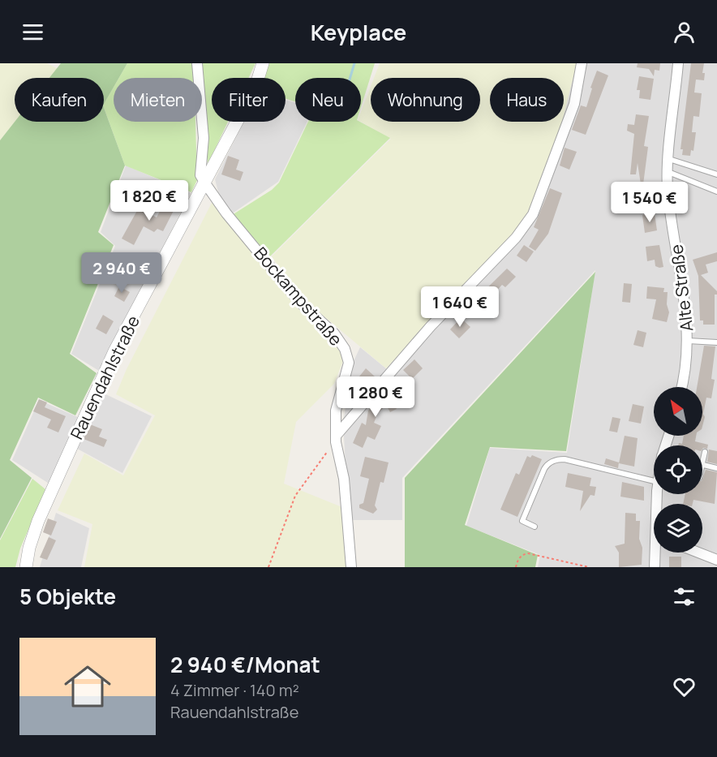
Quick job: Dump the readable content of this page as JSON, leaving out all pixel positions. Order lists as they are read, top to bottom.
{
  "streets": {
    "street": ["Alte Straße", "Bockampstraße", "Rauendahlstraße"]
  },
  "crossings": [
    ["Bockampstraße", "Rauendahlstraße"]
  ],
  "north": "top left",
  "page": {
    "header": "Keyplace",
    "chip": [
      "Kaufen",
      "Mieten",
      "Filter",
      "Neu",
      "Wohnung",
      "Haus"
    ],
    "price": [
      "1 820 €",
      "1 540 €",
      "2 940 €",
      "1 640 €",
      "1 280 €"
    ],
    "heading": "5 Objekte",
    "list": [
      {
        "name": "2 940 €/Monat",
        "note": "4 Zimmer · 140 m² · Rauendahlstraße"
      }
    ]
  }
}
